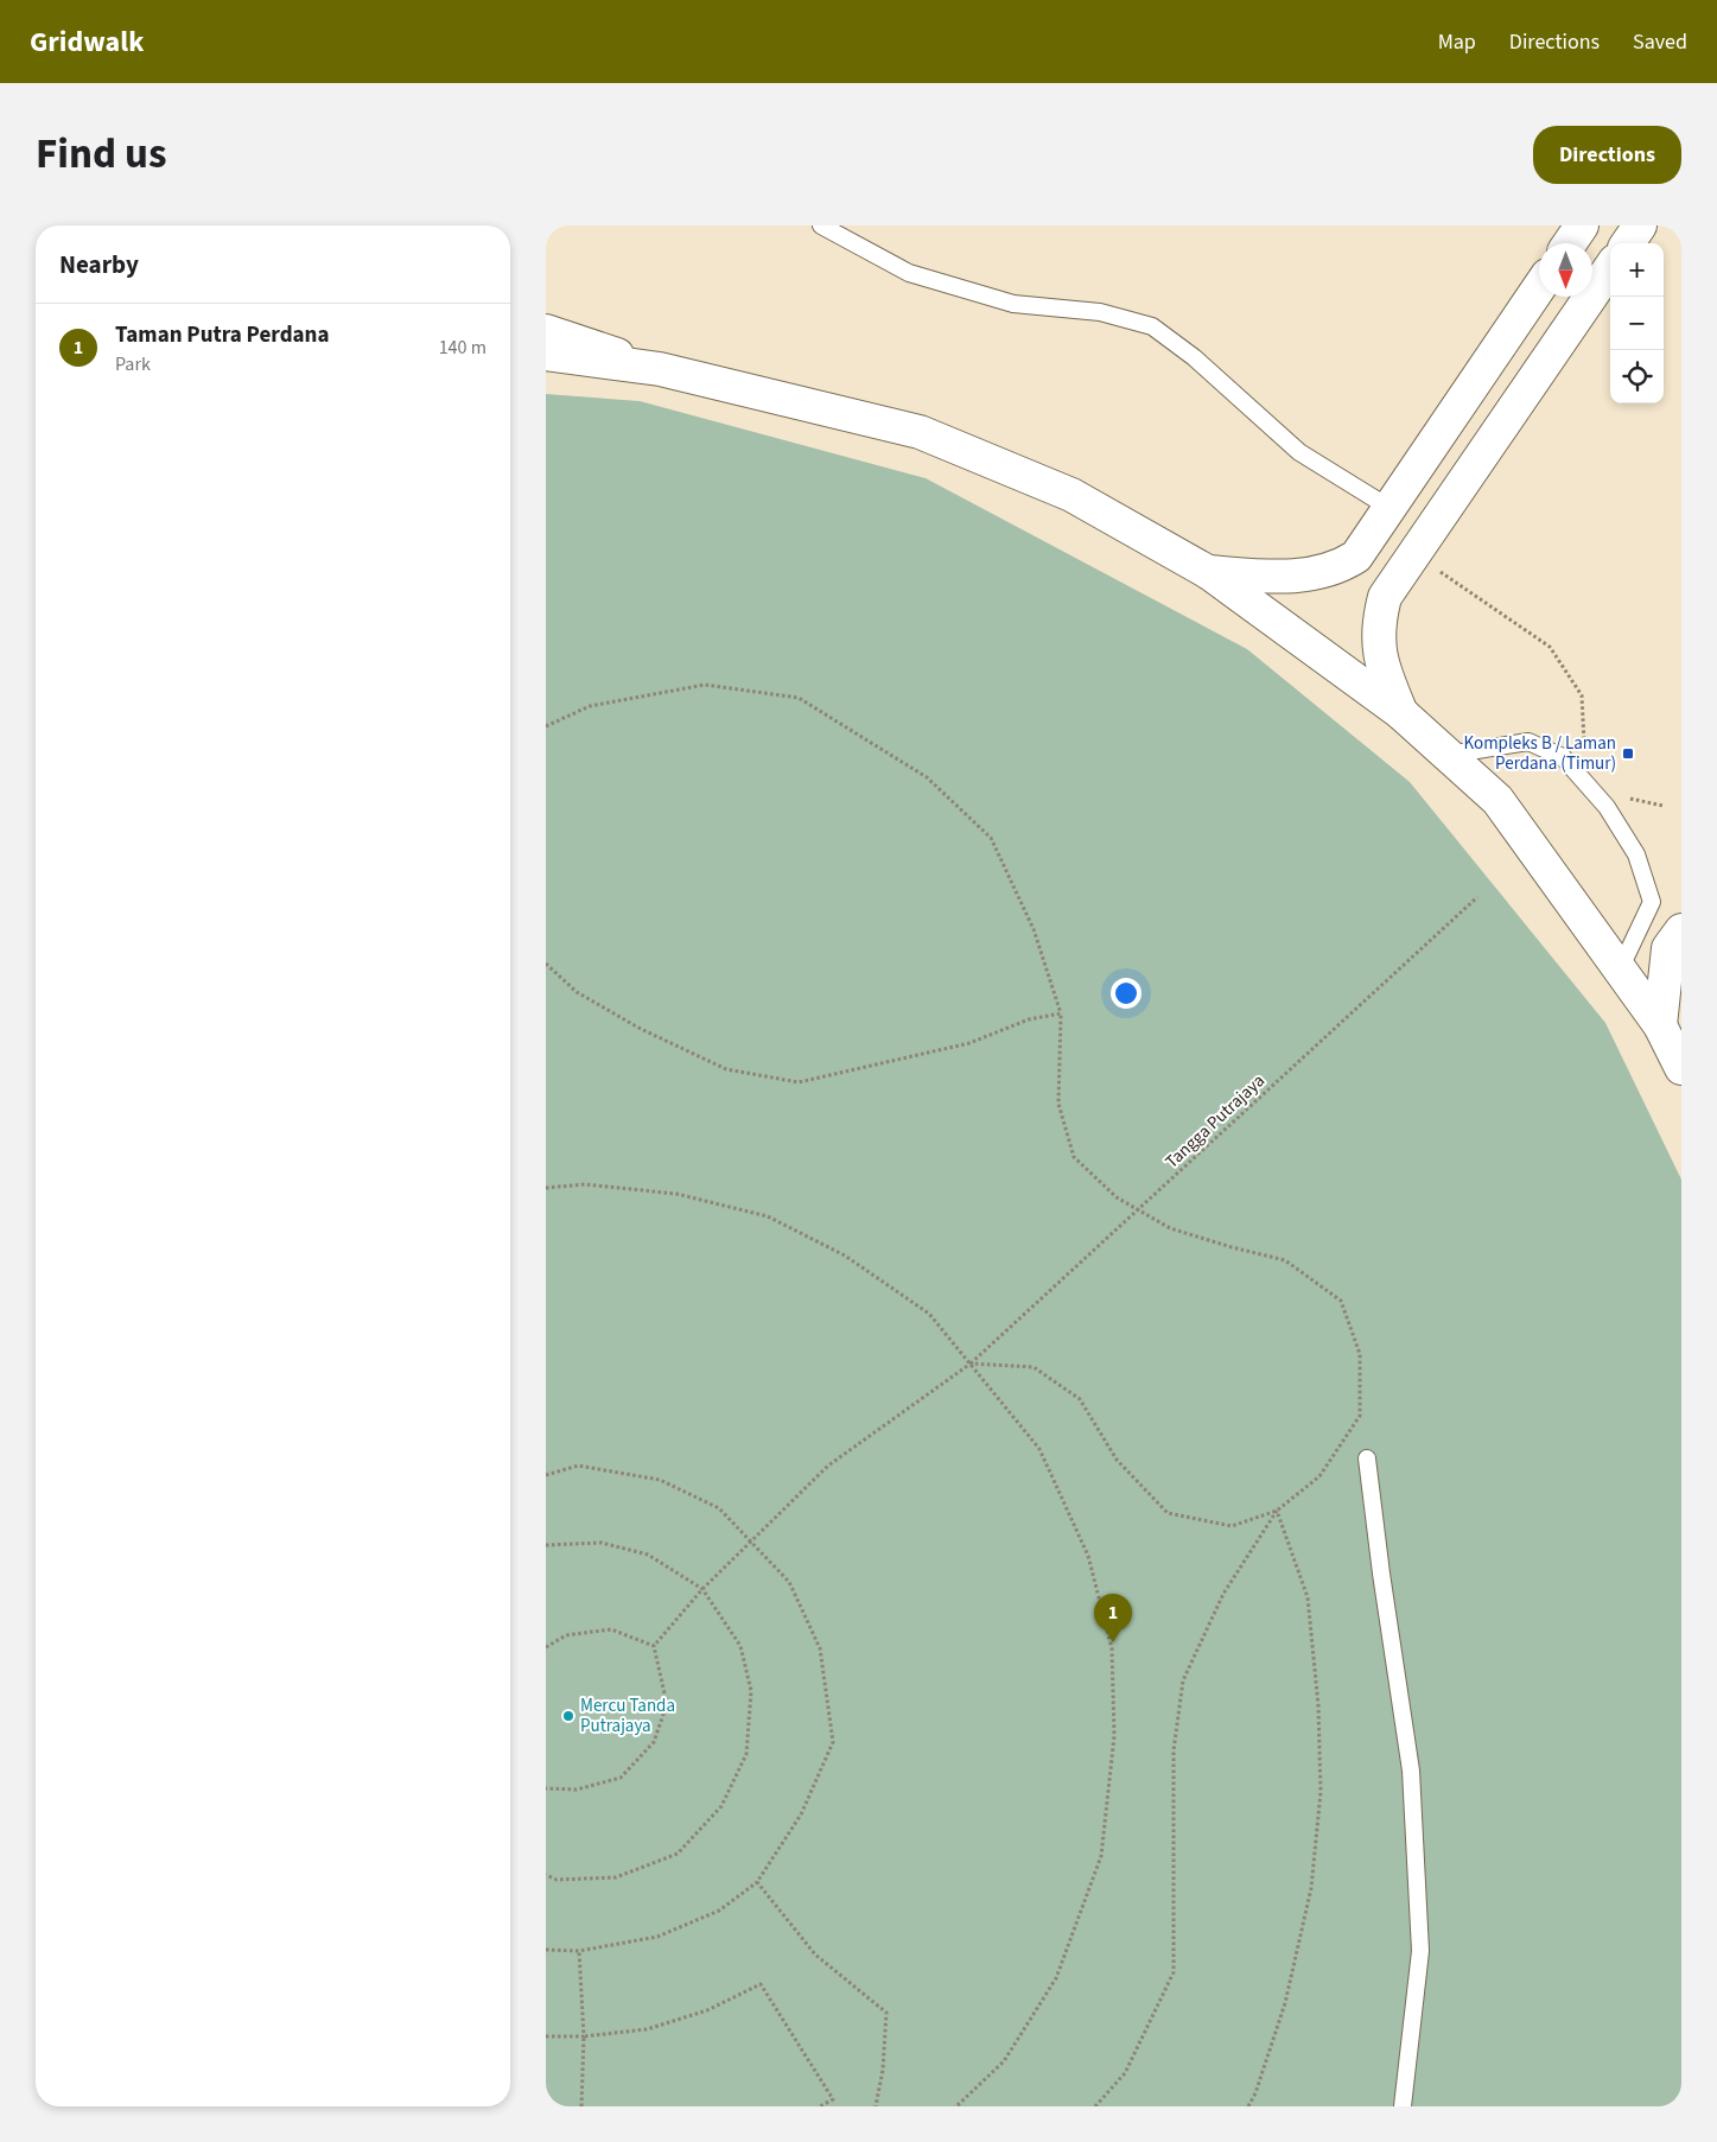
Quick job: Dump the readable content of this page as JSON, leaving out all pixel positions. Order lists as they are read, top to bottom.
{
  "streets": {
    "path": ["Tangga Putrajaya"]
  },
  "places": {
    "transit": ["Kompleks B / Laman Perdana (Timur)"],
    "other": ["Mercu Tanda Putrajaya"]
  },
  "north": "bottom",
  "page": {
    "header": "Gridwalk",
    "nav": ["Map", "Directions", "Saved"],
    "title": "Find us",
    "buttons": "Directions",
    "heading": "Nearby",
    "map_buttons": ["+", "−"],
    "list": [
      {
        "mark": "1",
        "name": "Taman Putra Perdana",
        "note": "Park",
        "value": "140 m"
      }
    ],
    "pins": "1"
  }
}
